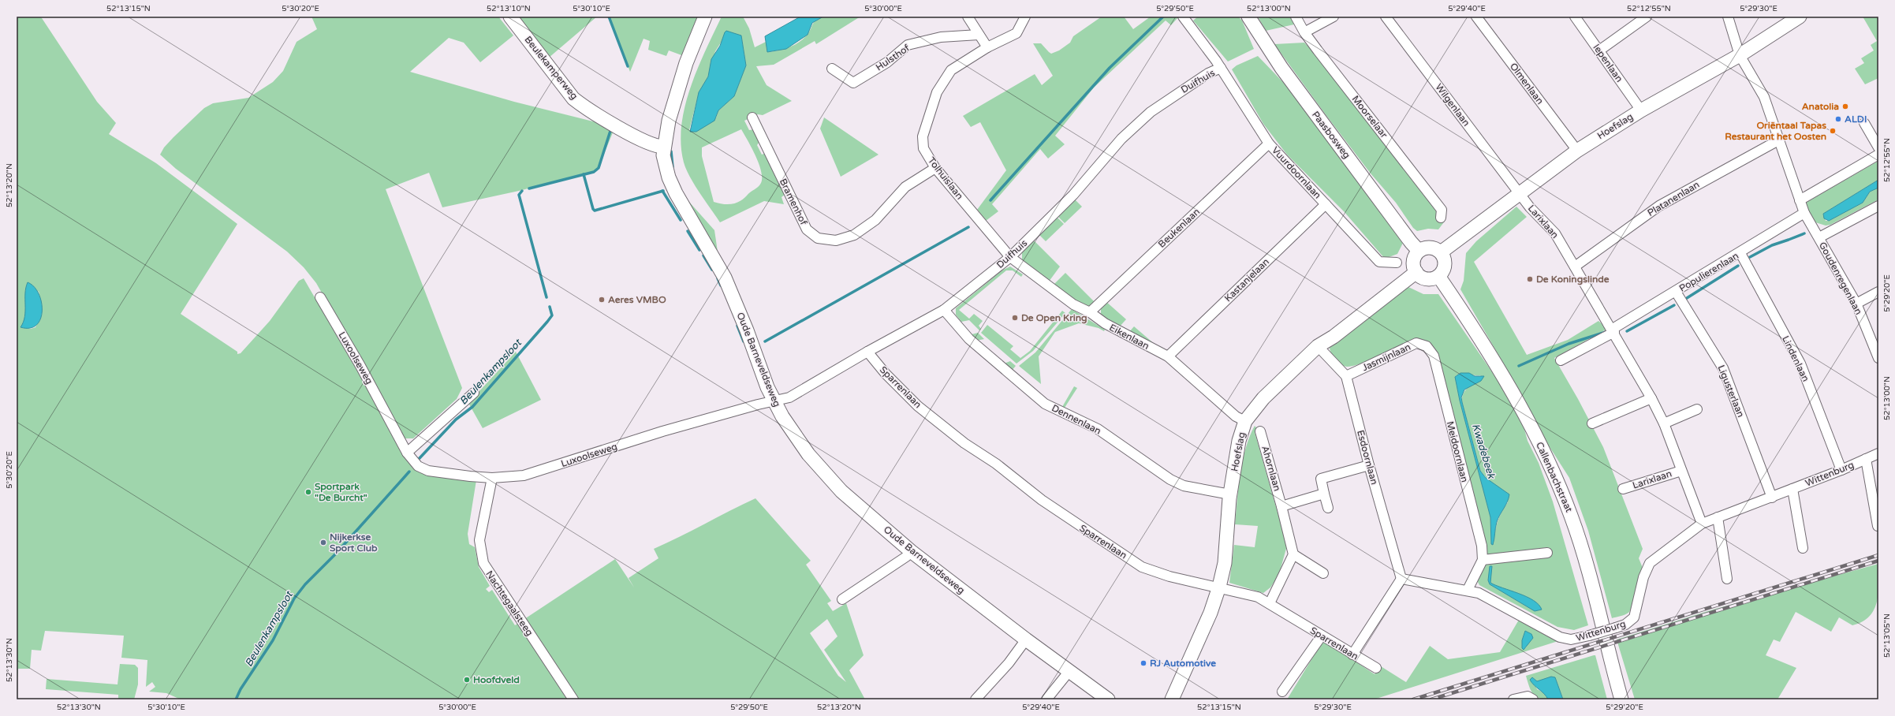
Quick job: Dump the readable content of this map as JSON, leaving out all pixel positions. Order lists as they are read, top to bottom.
{
  "streets": {
    "street": [
      "Hulsthof",
      "Iepenlaan",
      "Beulekamperweg",
      "Duifhuis",
      "Olmenlaan",
      "Wilgenlaan",
      "Moorselaar",
      "Hoefslag",
      "Paasbosweg",
      "Vuurdoornlaan",
      "Tolhuislaan",
      "Platanenlaan",
      "Bramenhof",
      "Larixlaan",
      "Beukenlaan",
      "Populierenlaan",
      "Goudenregenlaan",
      "Kastanjelaan",
      "Eikenlaan",
      "Jasmijnlaan",
      "Luxoolseweg",
      "Lindenlaan",
      "Oude Barneveldseweg",
      "Sparrenlaan",
      "Ligusterlaan",
      "Dennenlaan",
      "Meidoornlaan",
      "Esdoornlaan",
      "Ahornlaan",
      "Wittenburg",
      "Callenbachstraat",
      "Nachtegaalsteeg"
    ]
  },
  "crossings": [
    ["Iepenlaan", "Hoefslag"],
    ["Beulekamperweg", "Oude Barneveldseweg"],
    ["Duifhuis", "Vuurdoornlaan"],
    ["Duifhuis", "Tolhuislaan"],
    ["Duifhuis", "Eikenlaan"],
    ["Duifhuis", "Luxoolseweg"],
    ["Duifhuis", "Oude Barneveldseweg"],
    ["Duifhuis", "Sparrenlaan"],
    ["Duifhuis", "Dennenlaan"],
    ["Olmenlaan", "Hoefslag"],
    ["Wilgenlaan", "Hoefslag"],
    ["Wilgenlaan", "Larixlaan"],
    ["Hoefslag", "Paasbosweg"],
    ["Hoefslag", "Larixlaan"],
    ["Hoefslag", "Goudenregenlaan"],
    ["Hoefslag", "Eikenlaan"],
    ["Hoefslag", "Sparrenlaan"],
    ["Hoefslag", "Dennenlaan"],
    ["Hoefslag", "Esdoornlaan"],
    ["Hoefslag", "Callenbachstraat"],
    ["Paasbosweg", "Callenbachstraat"],
    ["Vuurdoornlaan", "Beukenlaan"],
    ["Vuurdoornlaan", "Kastanjelaan"],
    ["Tolhuislaan", "Bramenhof"],
    ["Tolhuislaan", "Eikenlaan"],
    ["Platanenlaan", "Larixlaan"],
    ["Platanenlaan", "Goudenregenlaan"],
    ["Larixlaan", "Populierenlaan"],
    ["Larixlaan", "Wittenburg"],
    ["Beukenlaan", "Eikenlaan"],
    ["Populierenlaan", "Goudenregenlaan"],
    ["Populierenlaan", "Lindenlaan"],
    ["Populierenlaan", "Ligusterlaan"],
    ["Kastanjelaan", "Eikenlaan"],
    ["Jasmijnlaan", "Meidoornlaan"],
    ["Jasmijnlaan", "Esdoornlaan"],
    ["Luxoolseweg", "Oude Barneveldseweg"],
    ["Luxoolseweg", "Nachtegaalsteeg"],
    ["Lindenlaan", "Wittenburg"],
    ["Ligusterlaan", "Wittenburg"],
    ["Meidoornlaan", "Wittenburg"],
    ["Esdoornlaan", "Wittenburg"]
  ],
  "water": ["Beulenkampsloot", "Kwadebeek"],
  "places": [
    "Anatolia",
    "ALDI",
    "Oriëntaal Tapas Restaurant het Oosten",
    "De Koningslinde",
    "Aeres VMBO",
    "De Open Kring",
    "Sportpark \"De Burcht\"",
    "Nijkerkse Sport Club",
    "RJ Automotive",
    "Hoofdveld"
  ],
  "coordinates": [
    "52°13'15\"N",
    "5°30'20\"E",
    "52°13'10\"N",
    "5°30'10\"E",
    "5°30'00\"E",
    "5°29'50\"E",
    "52°13'00\"N",
    "5°29'40\"E",
    "52°12'55\"N",
    "5°29'30\"E",
    "52°13'20\"N",
    "5°29'20\"E",
    "52°13'05\"N",
    "52°13'30\"N"
  ]
}
